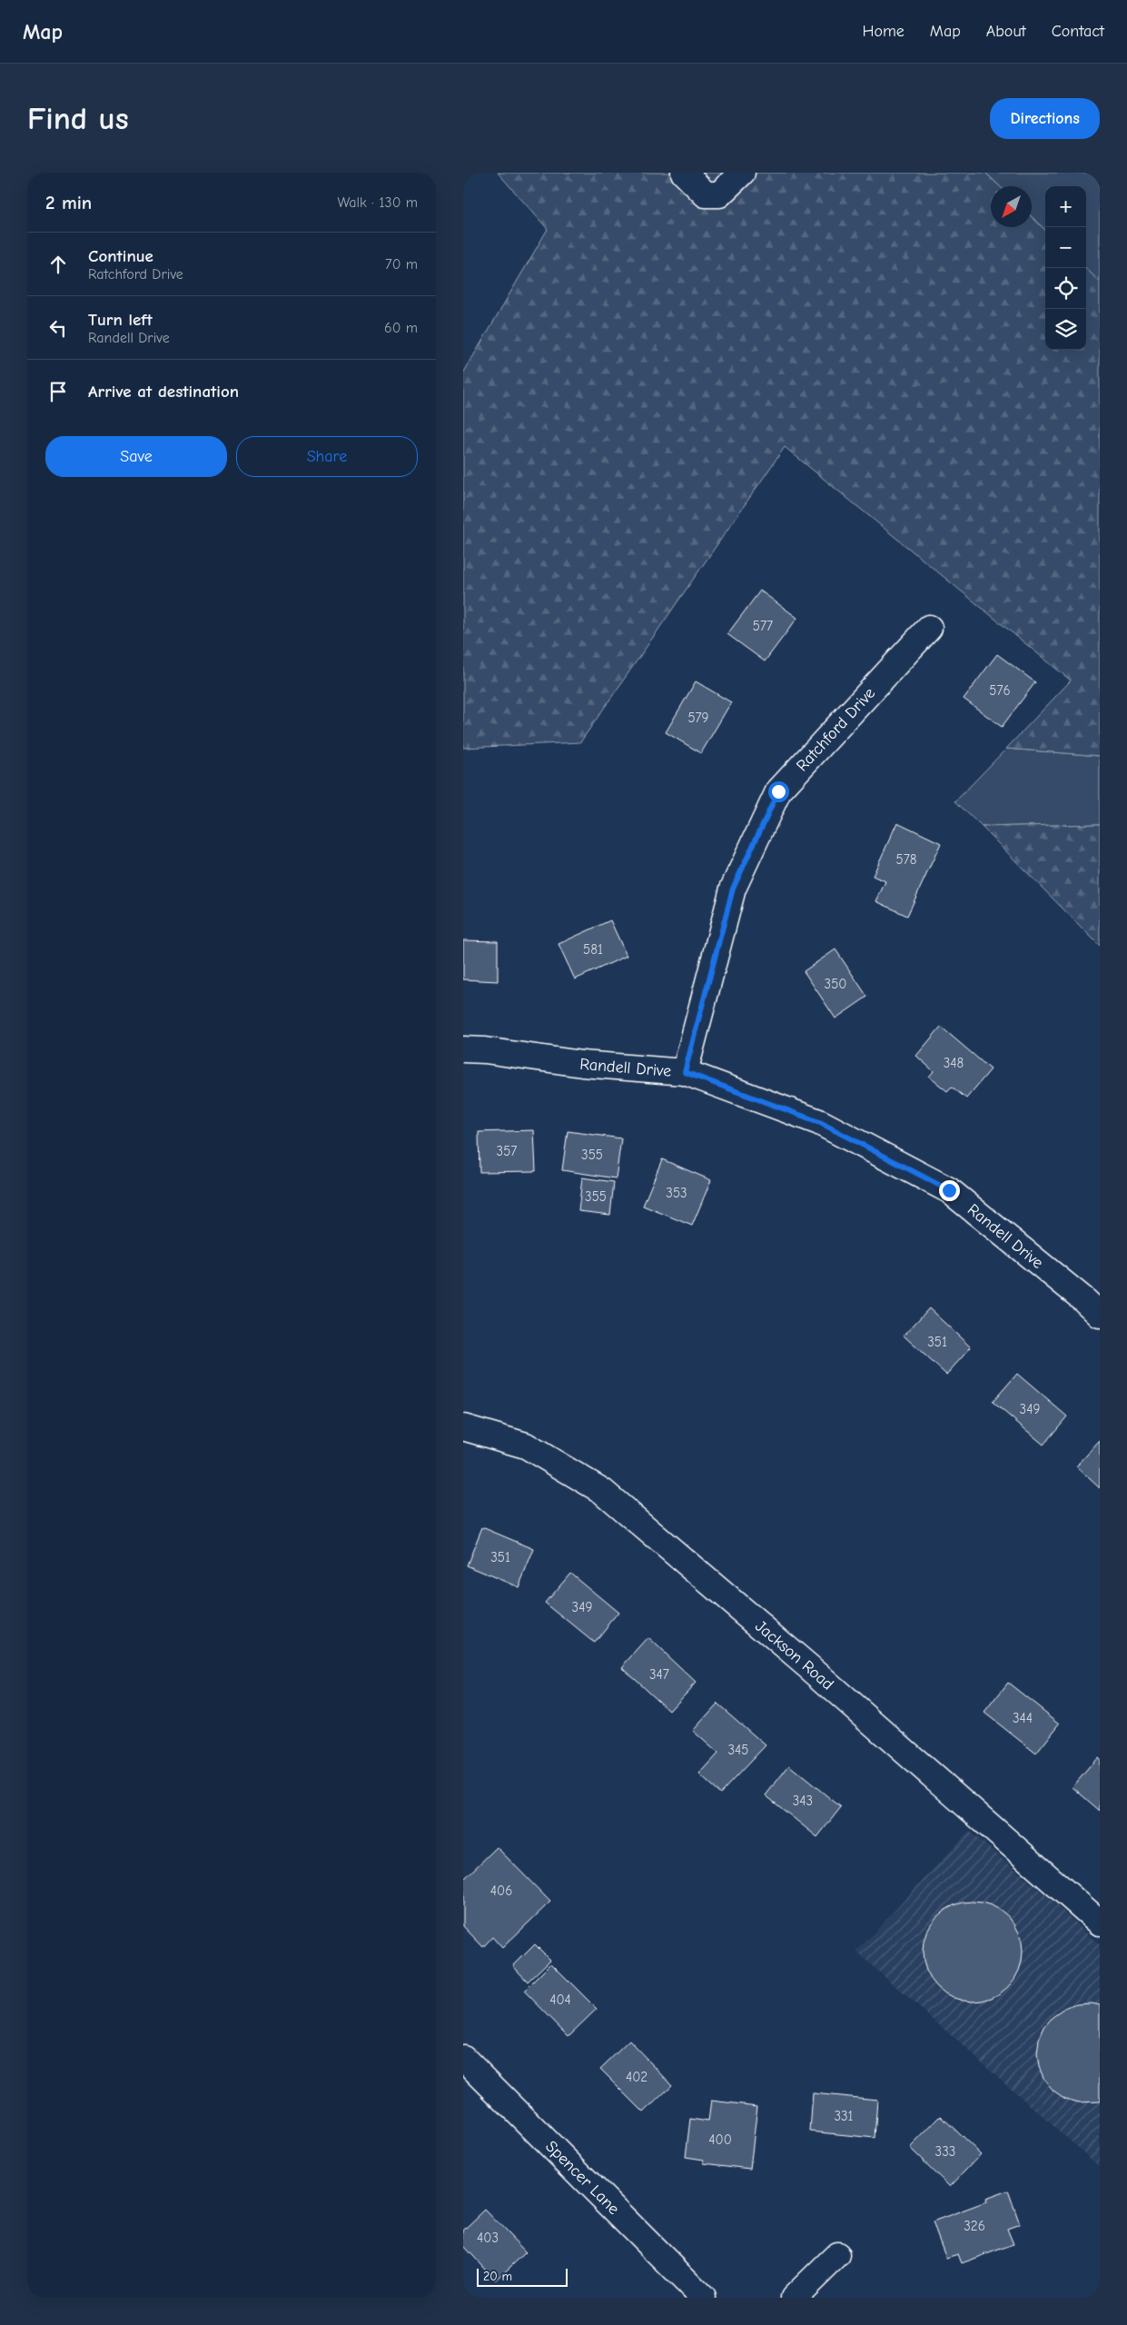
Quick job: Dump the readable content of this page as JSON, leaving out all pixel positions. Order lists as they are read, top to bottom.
{
  "streets": {
    "street": [
      "Ratchford Drive",
      "Randell Drive",
      "Jackson Road",
      "Spencer Lane"
    ]
  },
  "crossings": [
    ["Ratchford Drive", "Randell Drive"]
  ],
  "house_numbers": [
    "577",
    "576",
    "579",
    "578",
    "581",
    "350",
    "348",
    "357",
    "355",
    "353",
    "355",
    "351",
    "349",
    "351",
    "349",
    "347",
    "344",
    "345",
    "343",
    "406",
    "404",
    "402",
    "331",
    "400",
    "333",
    "326",
    "403"
  ],
  "scale_bar": "20 m",
  "north": "bottom left",
  "page": {
    "header": "Map",
    "nav": [
      "Home",
      "Map",
      "About",
      "Contact"
    ],
    "buttons": [
      "Directions",
      ["Save", "Share"]
    ],
    "title": "Find us",
    "heading": ["2 min", "Walk · 130 m"],
    "map_buttons": ["+", "−"],
    "list": [
      ["Continue", "Ratchford Drive", "70 m"],
      ["Turn left", "Randell Drive", "60 m"],
      "Arrive at destination"
    ],
    "scale": "20 m"
  }
}
